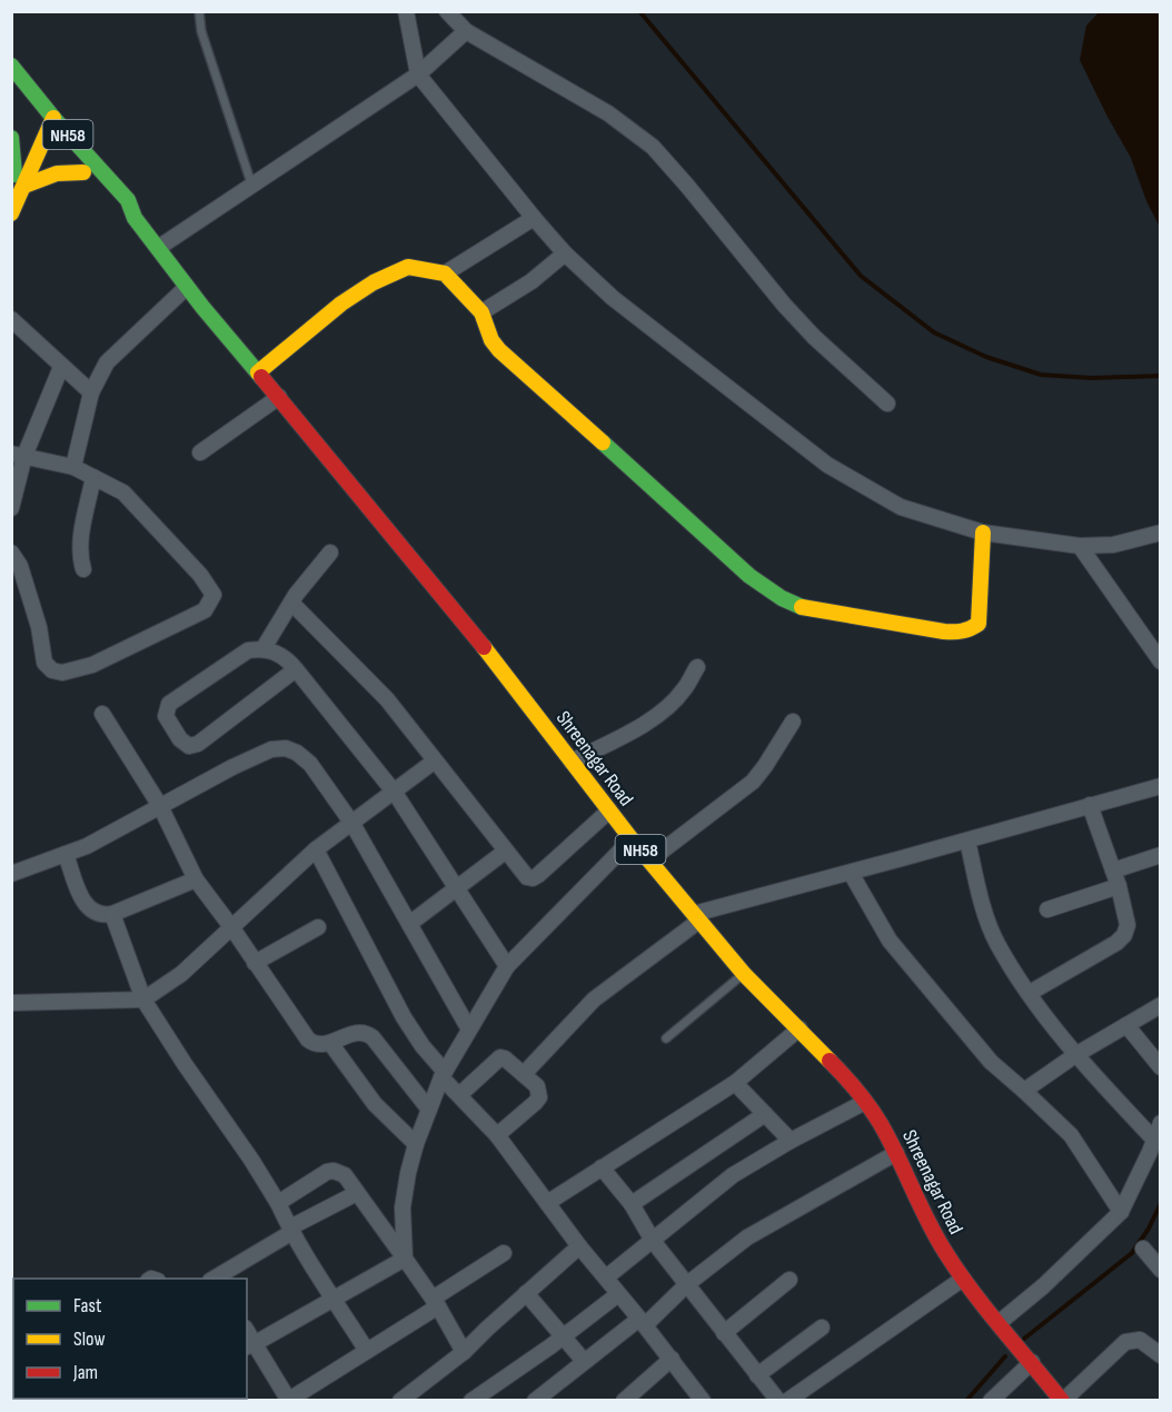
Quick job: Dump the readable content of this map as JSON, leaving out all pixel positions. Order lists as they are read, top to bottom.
{
  "streets": {
    "main road": ["NH58", "Shreenagar Road"]
  },
  "crossings": [
    ["NH58", "Shreenagar Road"]
  ],
  "legend": ["Fast", "Slow", "Jam"]
}
